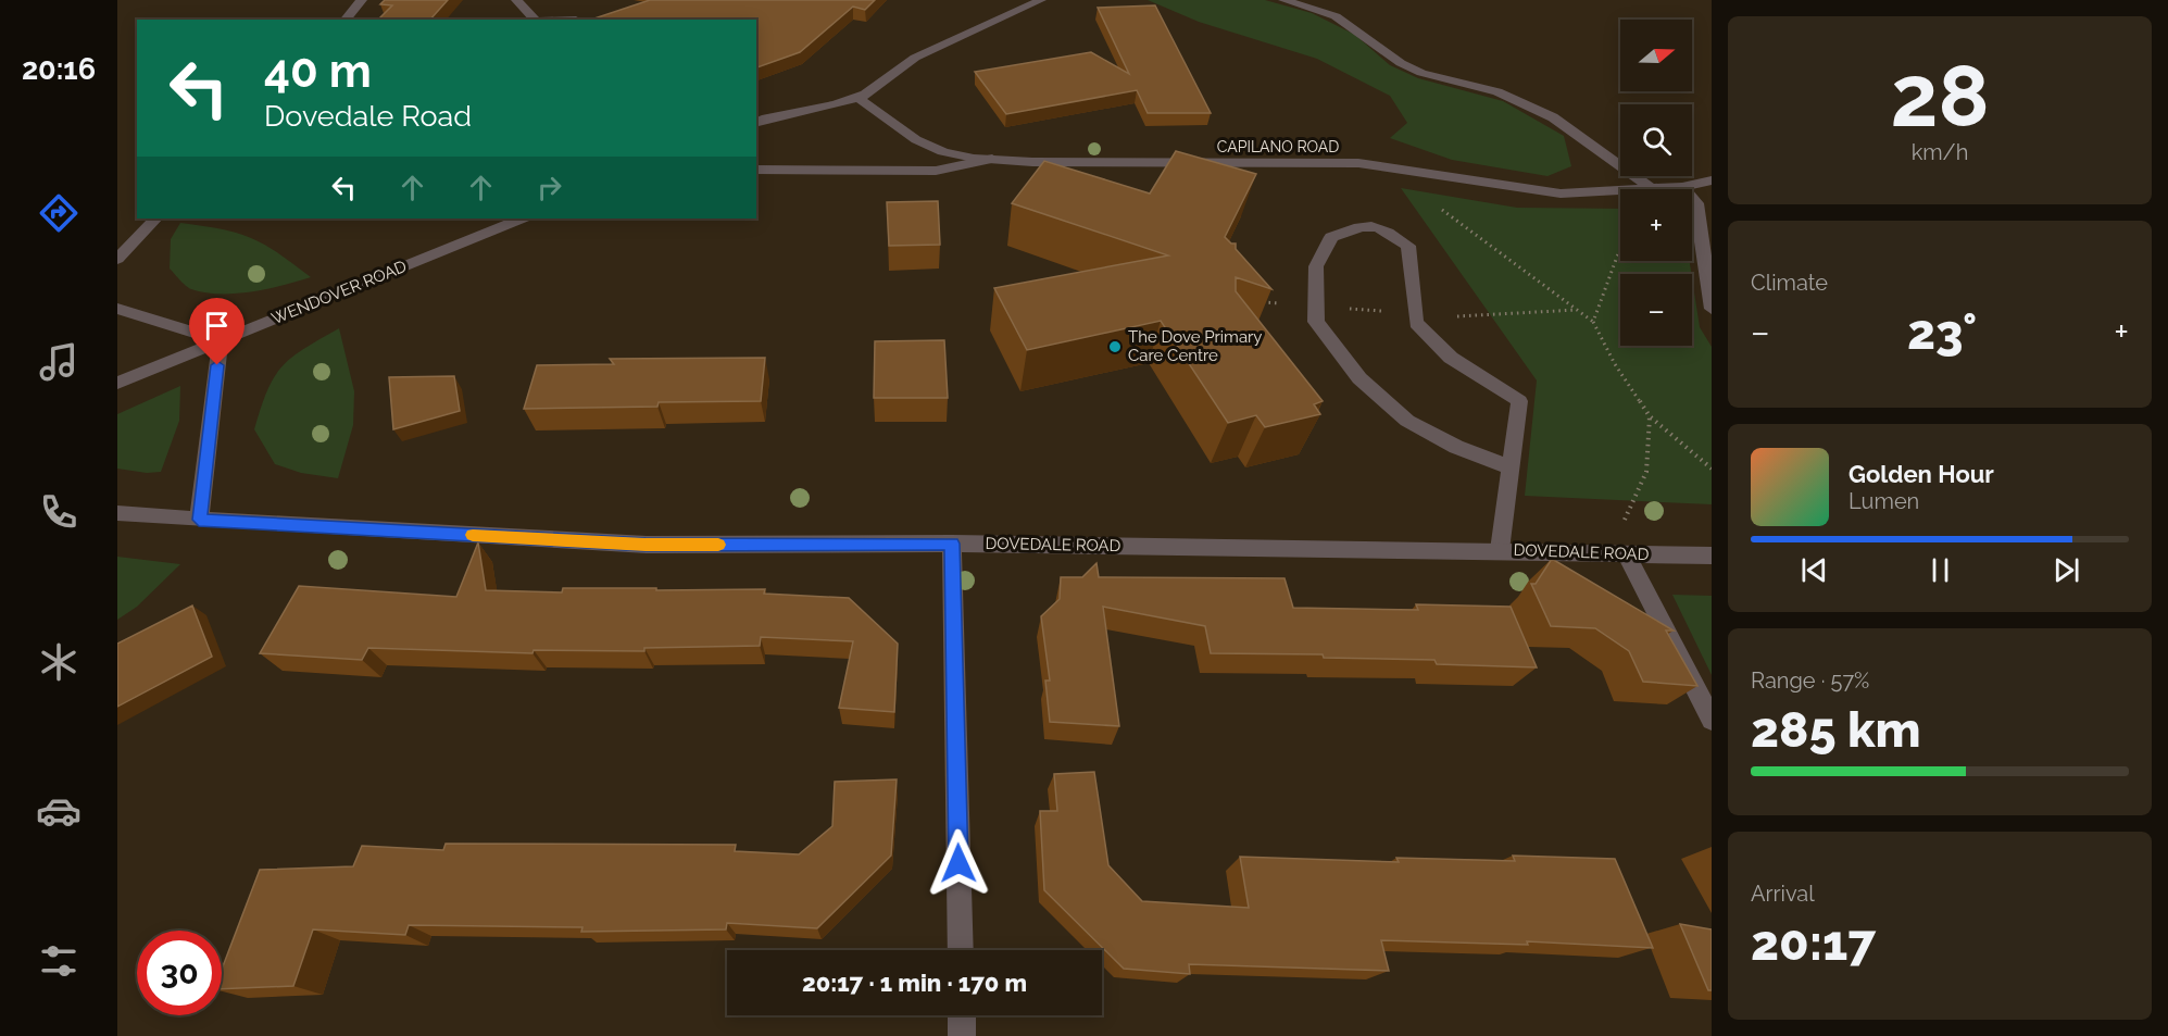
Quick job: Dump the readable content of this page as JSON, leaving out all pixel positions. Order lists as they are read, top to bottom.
{
  "streets": {
    "street": ["CAPILANO ROAD", "WENDOVER ROAD", "DOVEDALE ROAD"]
  },
  "places": ["The Dove Primary Care Centre"],
  "north": "right",
  "page": {
    "tabs": "20:16",
    "tile": [
      ["28", "km/h"],
      "Climate",
      ["Range · 57%", "285 km"],
      ["Arrival", "20:17"]
    ],
    "map_buttons": ["+", "−"],
    "turn": ["40 m", "Dovedale Road"],
    "heat": ["−", "23°", "+"],
    "song": ["Golden Hour", "Lumen"],
    "limit": "30",
    "trip": "20:17 · 1 min · 170 m"
  }
}
